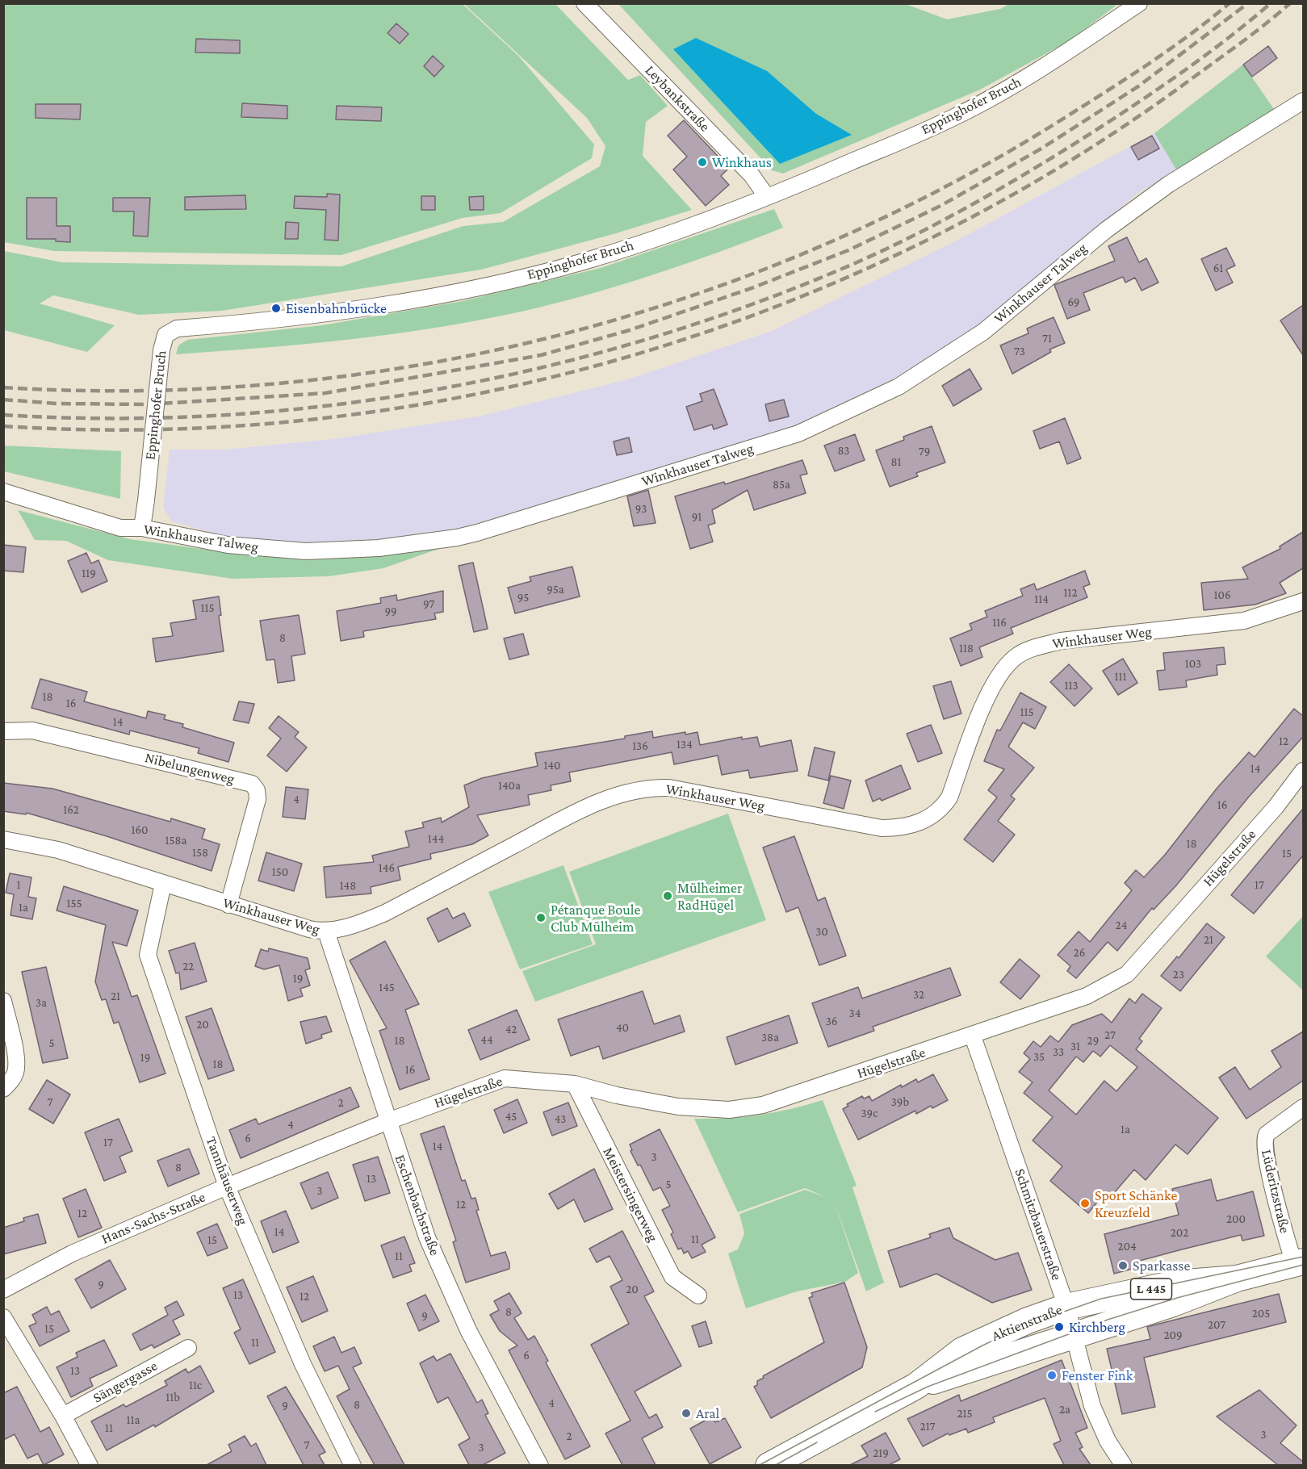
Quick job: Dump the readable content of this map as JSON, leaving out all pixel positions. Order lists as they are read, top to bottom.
{
  "streets": {
    "main road": ["L 445", "Aktienstraße"],
    "street": [
      "Leybankstraße",
      "Eppinghofer Bruch",
      "Winkhauser Talweg",
      "Winkhauser Weg",
      "Nibelungenweg",
      "Hügelstraße",
      "Tannhäuserweg",
      "Lüderitzstraße",
      "Meistersingerweg",
      "Eschenbachstraße",
      "Hans-Sachs-Straße",
      "Schmitzbauerstraße",
      "Sängergasse"
    ]
  },
  "crossings": [
    ["Leybankstraße", "Eppinghofer Bruch"],
    ["Eppinghofer Bruch", "Winkhauser Talweg"],
    ["Winkhauser Weg", "Nibelungenweg"],
    ["Winkhauser Weg", "Tannhäuserweg"],
    ["Winkhauser Weg", "Eschenbachstraße"],
    ["Hügelstraße", "Meistersingerweg"],
    ["Hügelstraße", "Eschenbachstraße"],
    ["Hügelstraße", "Hans-Sachs-Straße"],
    ["Hügelstraße", "Schmitzbauerstraße"],
    ["Tannhäuserweg", "Hans-Sachs-Straße"],
    ["Lüderitzstraße", "Aktienstraße"],
    ["Eschenbachstraße", "Hans-Sachs-Straße"],
    ["Schmitzbauerstraße", "Aktienstraße"]
  ],
  "places": [
    "Winkhaus",
    "Eisenbahnbrücke",
    "Mülheimer RadHügel",
    "Pétanque Boule Club Mülheim",
    "Sport Schänke Kreuzfeld",
    "Sparkasse",
    "Kirchberg",
    "Fenster Fink",
    "Aral"
  ],
  "house_numbers": [
    "61",
    "69",
    "71",
    "73",
    "83",
    "79",
    "81",
    "85a",
    "93",
    "91",
    "119",
    "95a",
    "112",
    "106",
    "95",
    "114",
    "97",
    "115",
    "99",
    "116",
    "8",
    "118",
    "103",
    "111",
    "113",
    "18",
    "16",
    "115",
    "14",
    "12",
    "134",
    "136",
    "140",
    "14",
    "140a",
    "4",
    "16",
    "162",
    "160",
    "144",
    "158a",
    "18",
    "158",
    "15",
    "146",
    "150",
    "1",
    "17",
    "148",
    "155",
    "1a",
    "24",
    "30",
    "21",
    "26",
    "22",
    "23",
    "19",
    "145",
    "32",
    "21",
    "3a",
    "34",
    "36",
    "20",
    "40",
    "42",
    "27",
    "38a",
    "44",
    "18",
    "29",
    "5",
    "31",
    "33",
    "35",
    "19",
    "18",
    "16",
    "7",
    "39b",
    "2",
    "39c",
    "45",
    "43",
    "4",
    "1a",
    "6",
    "17",
    "14",
    "3",
    "8",
    "13",
    "5",
    "3",
    "12",
    "12",
    "200",
    "14",
    "202",
    "11",
    "15",
    "204",
    "11",
    "9",
    "20",
    "13",
    "12",
    "8",
    "205",
    "9",
    "207",
    "15",
    "209",
    "11",
    "6",
    "13",
    "11c",
    "11b",
    "4",
    "8",
    "9",
    "2a",
    "215",
    "11a",
    "217",
    "11",
    "3",
    "2",
    "7",
    "3",
    "219"
  ]
}
